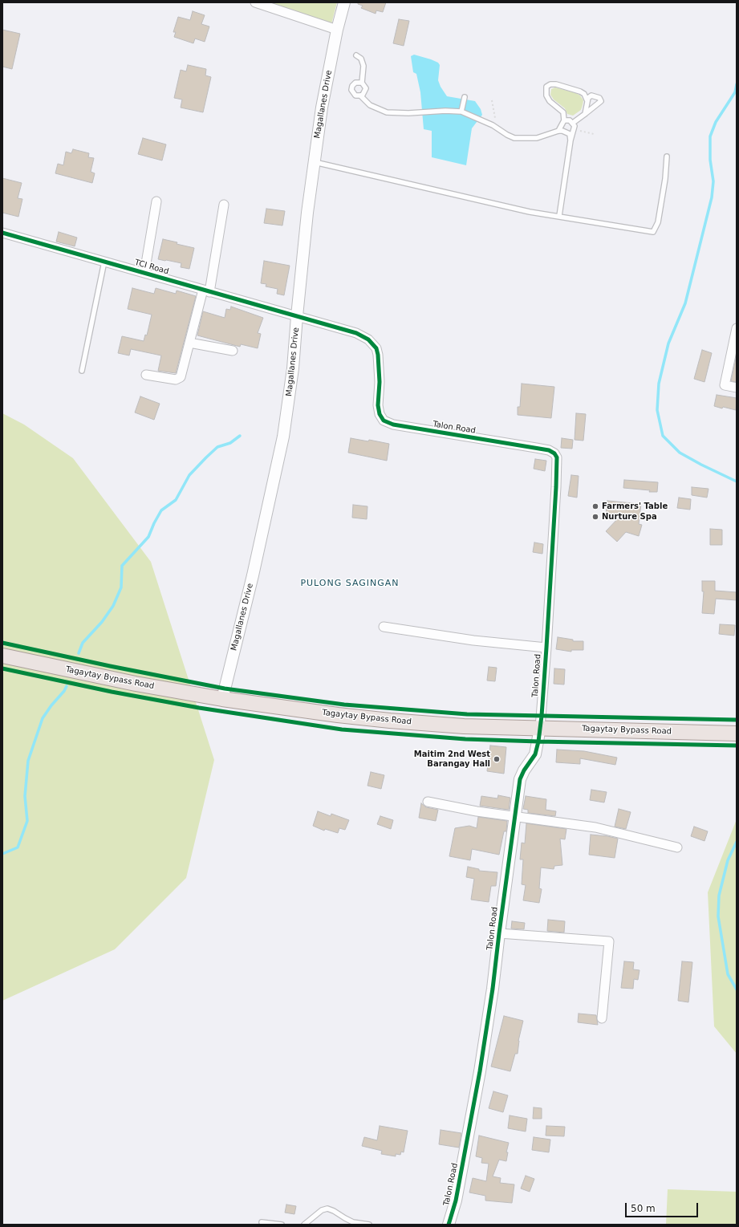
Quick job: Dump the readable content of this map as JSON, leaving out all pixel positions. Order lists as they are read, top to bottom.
{
  "streets": {
    "main road": ["Tagaytay Bypass Road"],
    "street": ["Magallanes Drive", "TCI Road", "Talon Road"]
  },
  "crossings": [
    ["Magallanes Drive", "TCI Road"],
    ["Magallanes Drive", "Talon Road"],
    ["Magallanes Drive", "Tagaytay Bypass Road"],
    ["TCI Road", "Talon Road"],
    ["Talon Road", "Tagaytay Bypass Road"]
  ],
  "districts": ["PULONG SAGINGAN"],
  "places": ["Farmers' Table", "Nurture Spa", "Maitim 2nd West Barangay Hall"],
  "scale_bar": "50 m"
}
